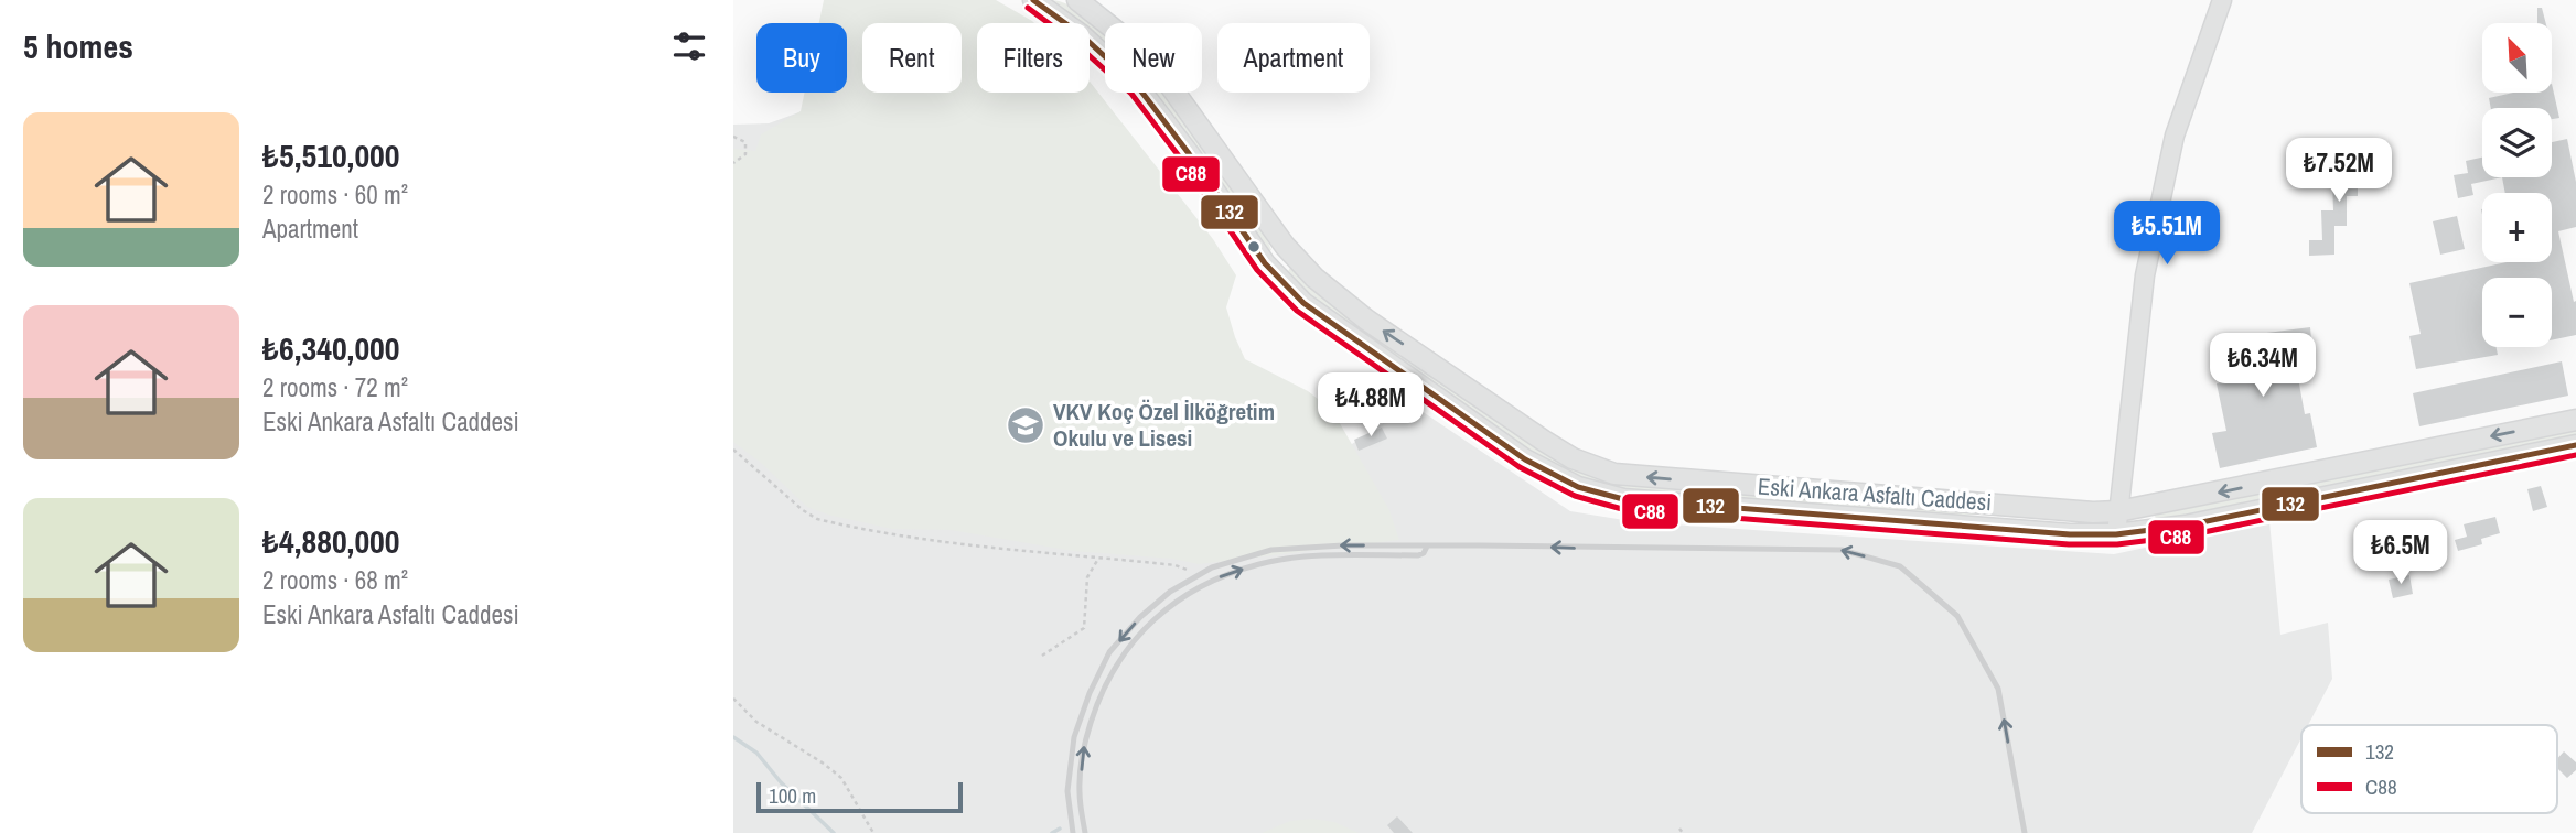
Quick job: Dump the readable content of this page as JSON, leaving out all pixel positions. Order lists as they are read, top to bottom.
{
  "streets": {
    "main road": ["Eski Ankara Asfaltı Caddesi"]
  },
  "places": {
    "school or university": ["VKV Koç Özel İlköğretim Okulu ve Lisesi"]
  },
  "lines": ["transit line 132", "transit line C88"],
  "legend": ["132", "C88"],
  "scale_bar": "100 m",
  "north": "top left",
  "page": {
    "heading": "5 homes",
    "map_buttons": ["+", "−"],
    "chip": [
      "Buy",
      "Rent",
      "Filters",
      "New",
      "Apartment"
    ],
    "list": [
      {
        "name": "₺5,510,000",
        "note": "2 rooms · 60 m² · Apartment"
      },
      {
        "name": "₺6,340,000",
        "note": "2 rooms · 72 m² · Eski Ankara Asfaltı Caddesi"
      },
      {
        "name": "₺4,880,000",
        "note": "2 rooms · 68 m² · Eski Ankara Asfaltı Caddesi"
      }
    ],
    "price": [
      "₺7.52M",
      "₺5.51M",
      "₺6.34M",
      "₺4.88M",
      "₺6.5M"
    ],
    "scale": "100 m"
  }
}
